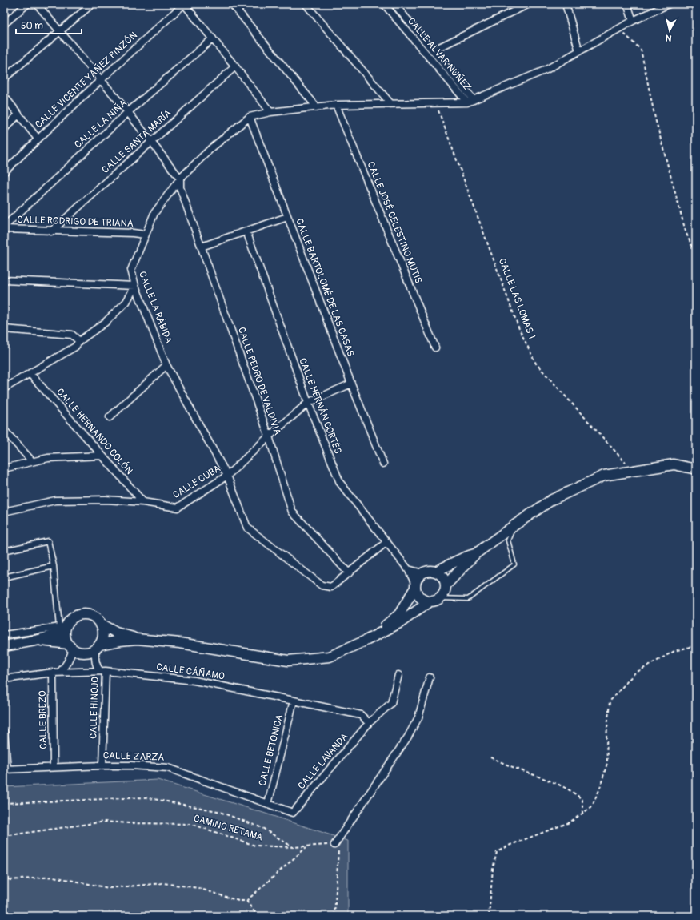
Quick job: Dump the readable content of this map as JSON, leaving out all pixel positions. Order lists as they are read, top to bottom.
{
  "streets": {
    "street": [
      "CALLE ALVAR NÚÑEZ",
      "CALLE VICENTE YÁÑEZ PINZÓN",
      "CALLE LA NIÑA",
      "CALLE SANTA MARÍA",
      "CALLE RODRIGO DE TRIANA",
      "CALLE JOSÉ CELESTINO MUTIS",
      "CALLE BARTOLOMÉ DE LAS CASAS",
      "CALLE LA RÁBIDA",
      "CALLE PEDRO DE VALDIVIA",
      "CALLE HERNÁN CORTÉS",
      "CALLE HERNANDO COLÓN",
      "CALLE CUBA",
      "CALLE CÁÑAMO",
      "CALLE HINOJO",
      "CALLE BREZO",
      "CALLE BETONICA",
      "CALLE ZARZA",
      "CALLE LAVANDA"
    ],
    "path": ["CALLE LAS LOMAS 1", "CAMINO RETAMA"]
  },
  "crossings": [
    ["CALLE SANTA MARÍA", "CALLE RODRIGO DE TRIANA"],
    ["CALLE RODRIGO DE TRIANA", "CALLE LA RÁBIDA"],
    ["CALLE BARTOLOMÉ DE LAS CASAS", "CALLE LA RÁBIDA"],
    ["CALLE BARTOLOMÉ DE LAS CASAS", "CALLE CUBA"],
    ["CALLE LA RÁBIDA", "CALLE PEDRO DE VALDIVIA"],
    ["CALLE LA RÁBIDA", "CALLE HERNÁN CORTÉS"],
    ["CALLE LA RÁBIDA", "CALLE CUBA"],
    ["CALLE PEDRO DE VALDIVIA", "CALLE CUBA"],
    ["CALLE HERNÁN CORTÉS", "CALLE CUBA"],
    ["CALLE HERNANDO COLÓN", "CALLE CUBA"],
    ["CALLE CÁÑAMO", "CALLE HINOJO"],
    ["CALLE CÁÑAMO", "CALLE BREZO"],
    ["CALLE CÁÑAMO", "CALLE BETONICA"],
    ["CALLE CÁÑAMO", "CALLE LAVANDA"],
    ["CALLE HINOJO", "CALLE ZARZA"],
    ["CALLE BREZO", "CALLE ZARZA"],
    ["CALLE BETONICA", "CALLE ZARZA"],
    ["CALLE ZARZA", "CALLE LAVANDA"]
  ],
  "scale_bar": "50 m",
  "north": "bottom"
}
